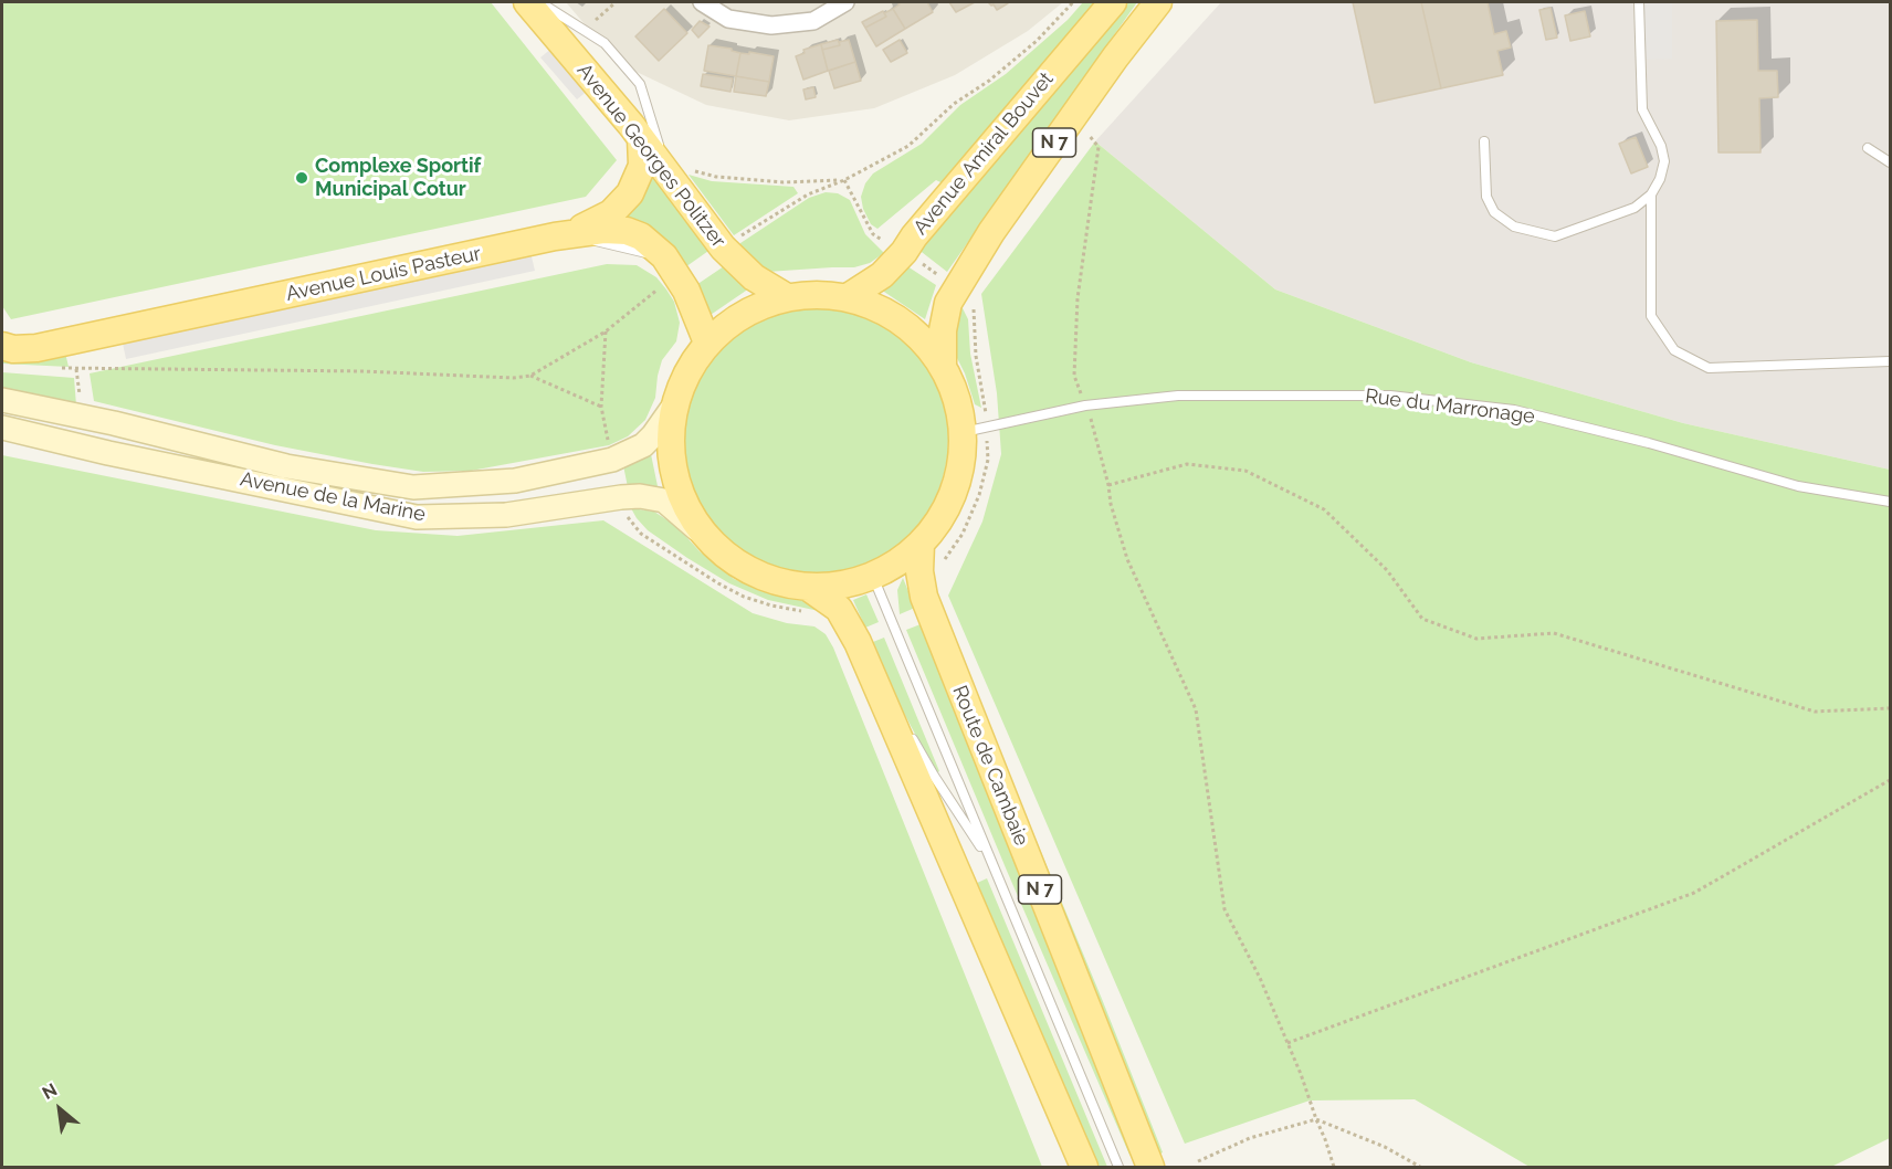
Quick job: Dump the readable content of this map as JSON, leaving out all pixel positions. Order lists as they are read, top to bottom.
{
  "streets": {
    "main road": [
      "N 7",
      "Avenue Amiral Bouvet",
      "Avenue Georges Politzer",
      "Avenue Louis Pasteur",
      "Avenue de la Marine",
      "Route de Cambaie"
    ],
    "lane": ["Rue du Marronage"]
  },
  "places": ["Complexe Sportif Municipal Cotur"],
  "north": "top left"
}
